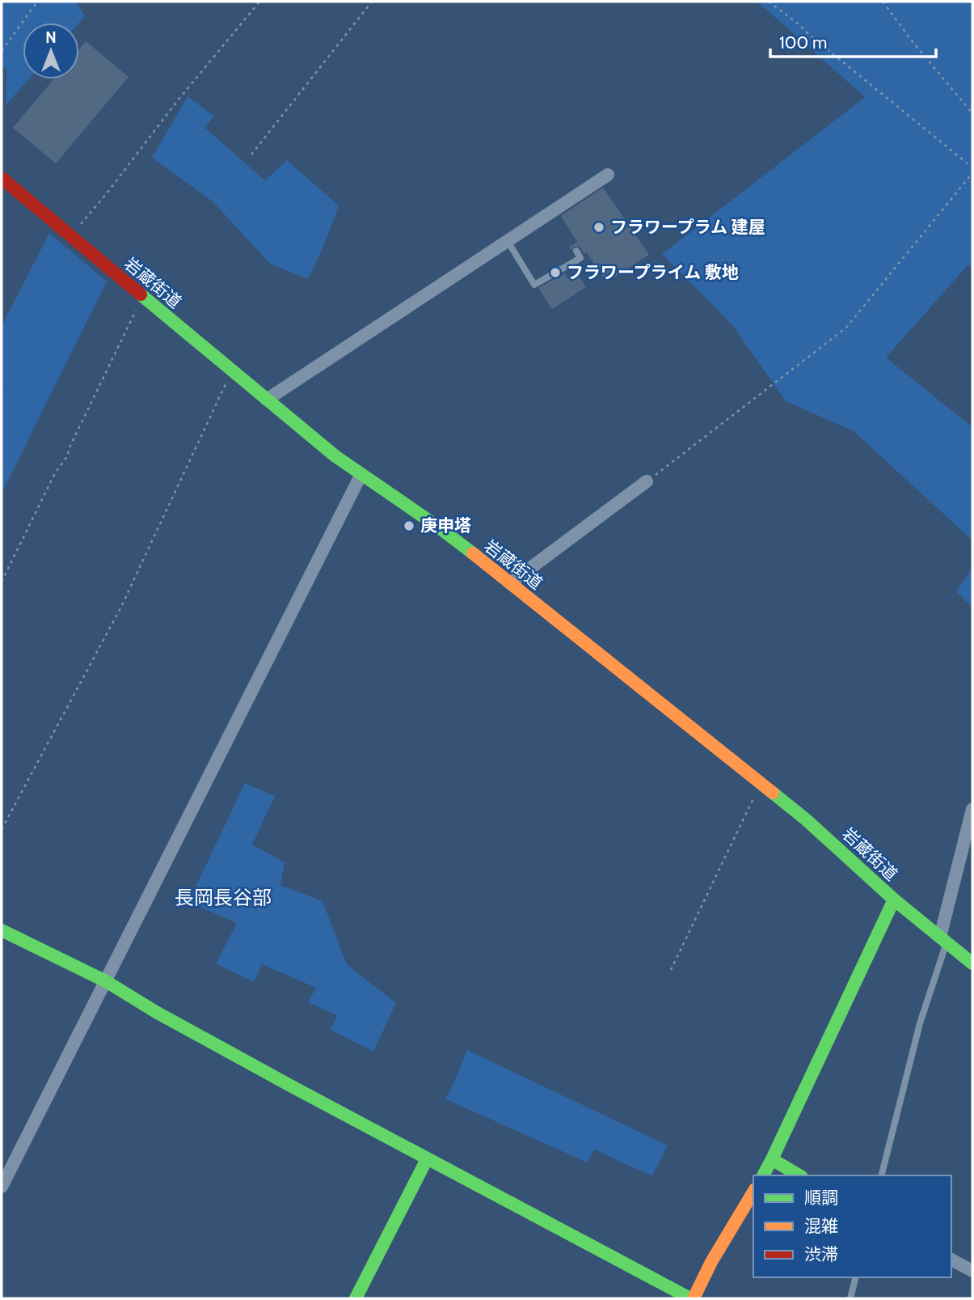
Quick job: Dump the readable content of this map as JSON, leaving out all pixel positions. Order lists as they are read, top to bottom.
{
  "streets": {
    "street": ["岩蔵街道"]
  },
  "districts": ["長岡長谷部"],
  "places": ["フラワープラム 建屋", "フラワープライム 敷地", "庚申塔"],
  "legend": ["順調", "混雑", "渋滞"],
  "scale_bar": "100 m",
  "north": "top"
}
